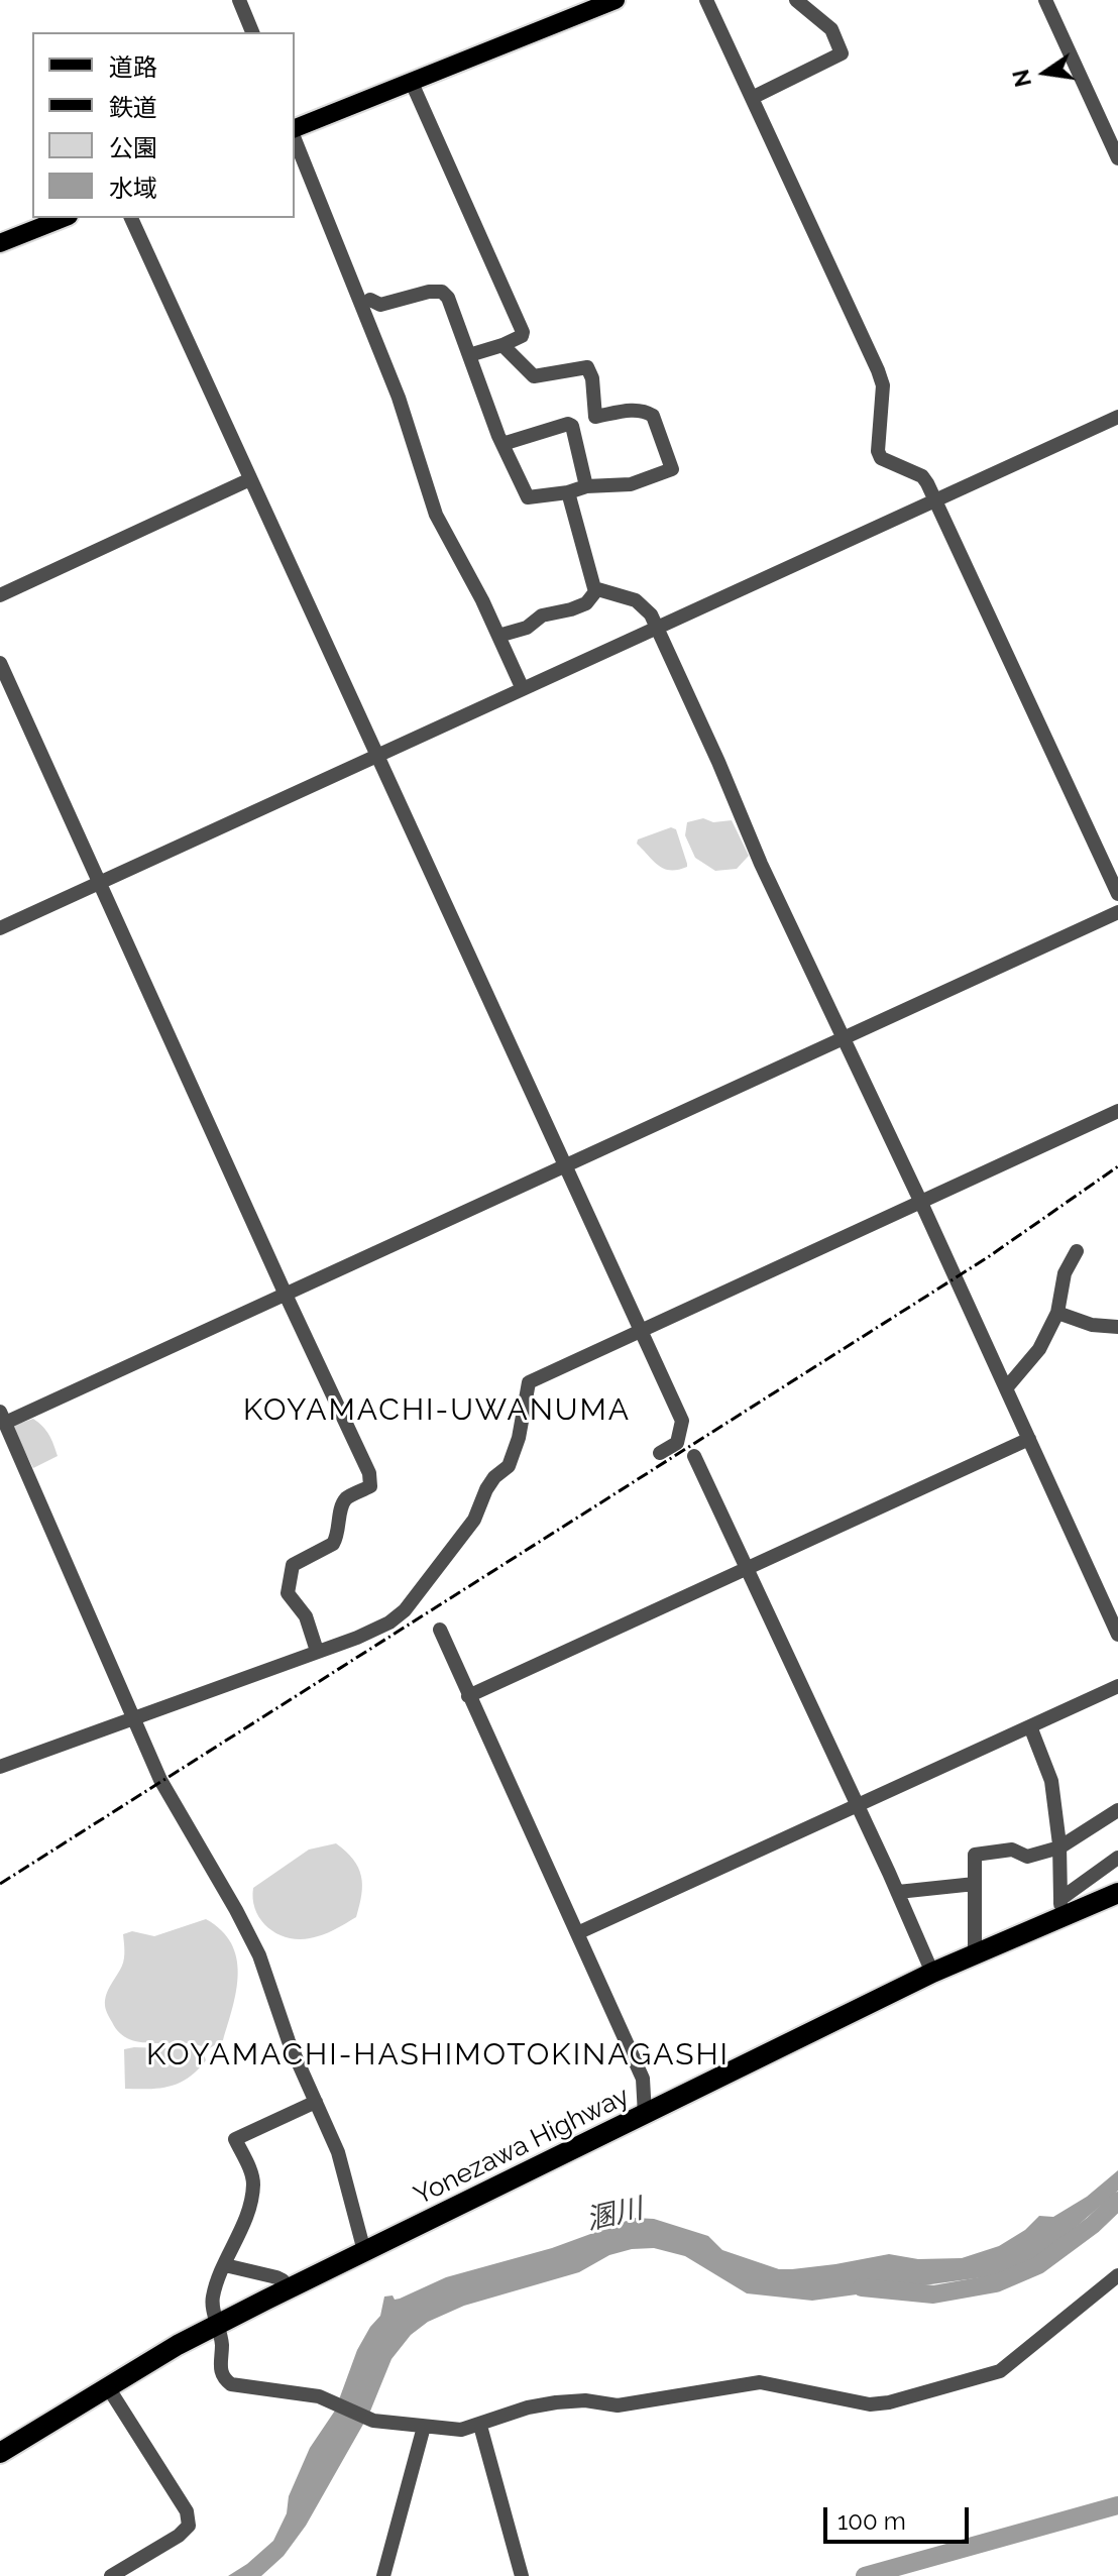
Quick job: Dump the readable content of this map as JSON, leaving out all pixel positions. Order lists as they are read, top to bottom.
{
  "streets": {
    "highway": ["Yonezawa Highway"]
  },
  "districts": ["KOYAMACHI-UWANUMA", "KOYAMACHI-HASHIMOTOKINAGASHI"],
  "water": ["溷川"],
  "legend": [
    "道路",
    "鉄道",
    "公園",
    "水域"
  ],
  "scale_bar": "100 m",
  "north": "left"
}
